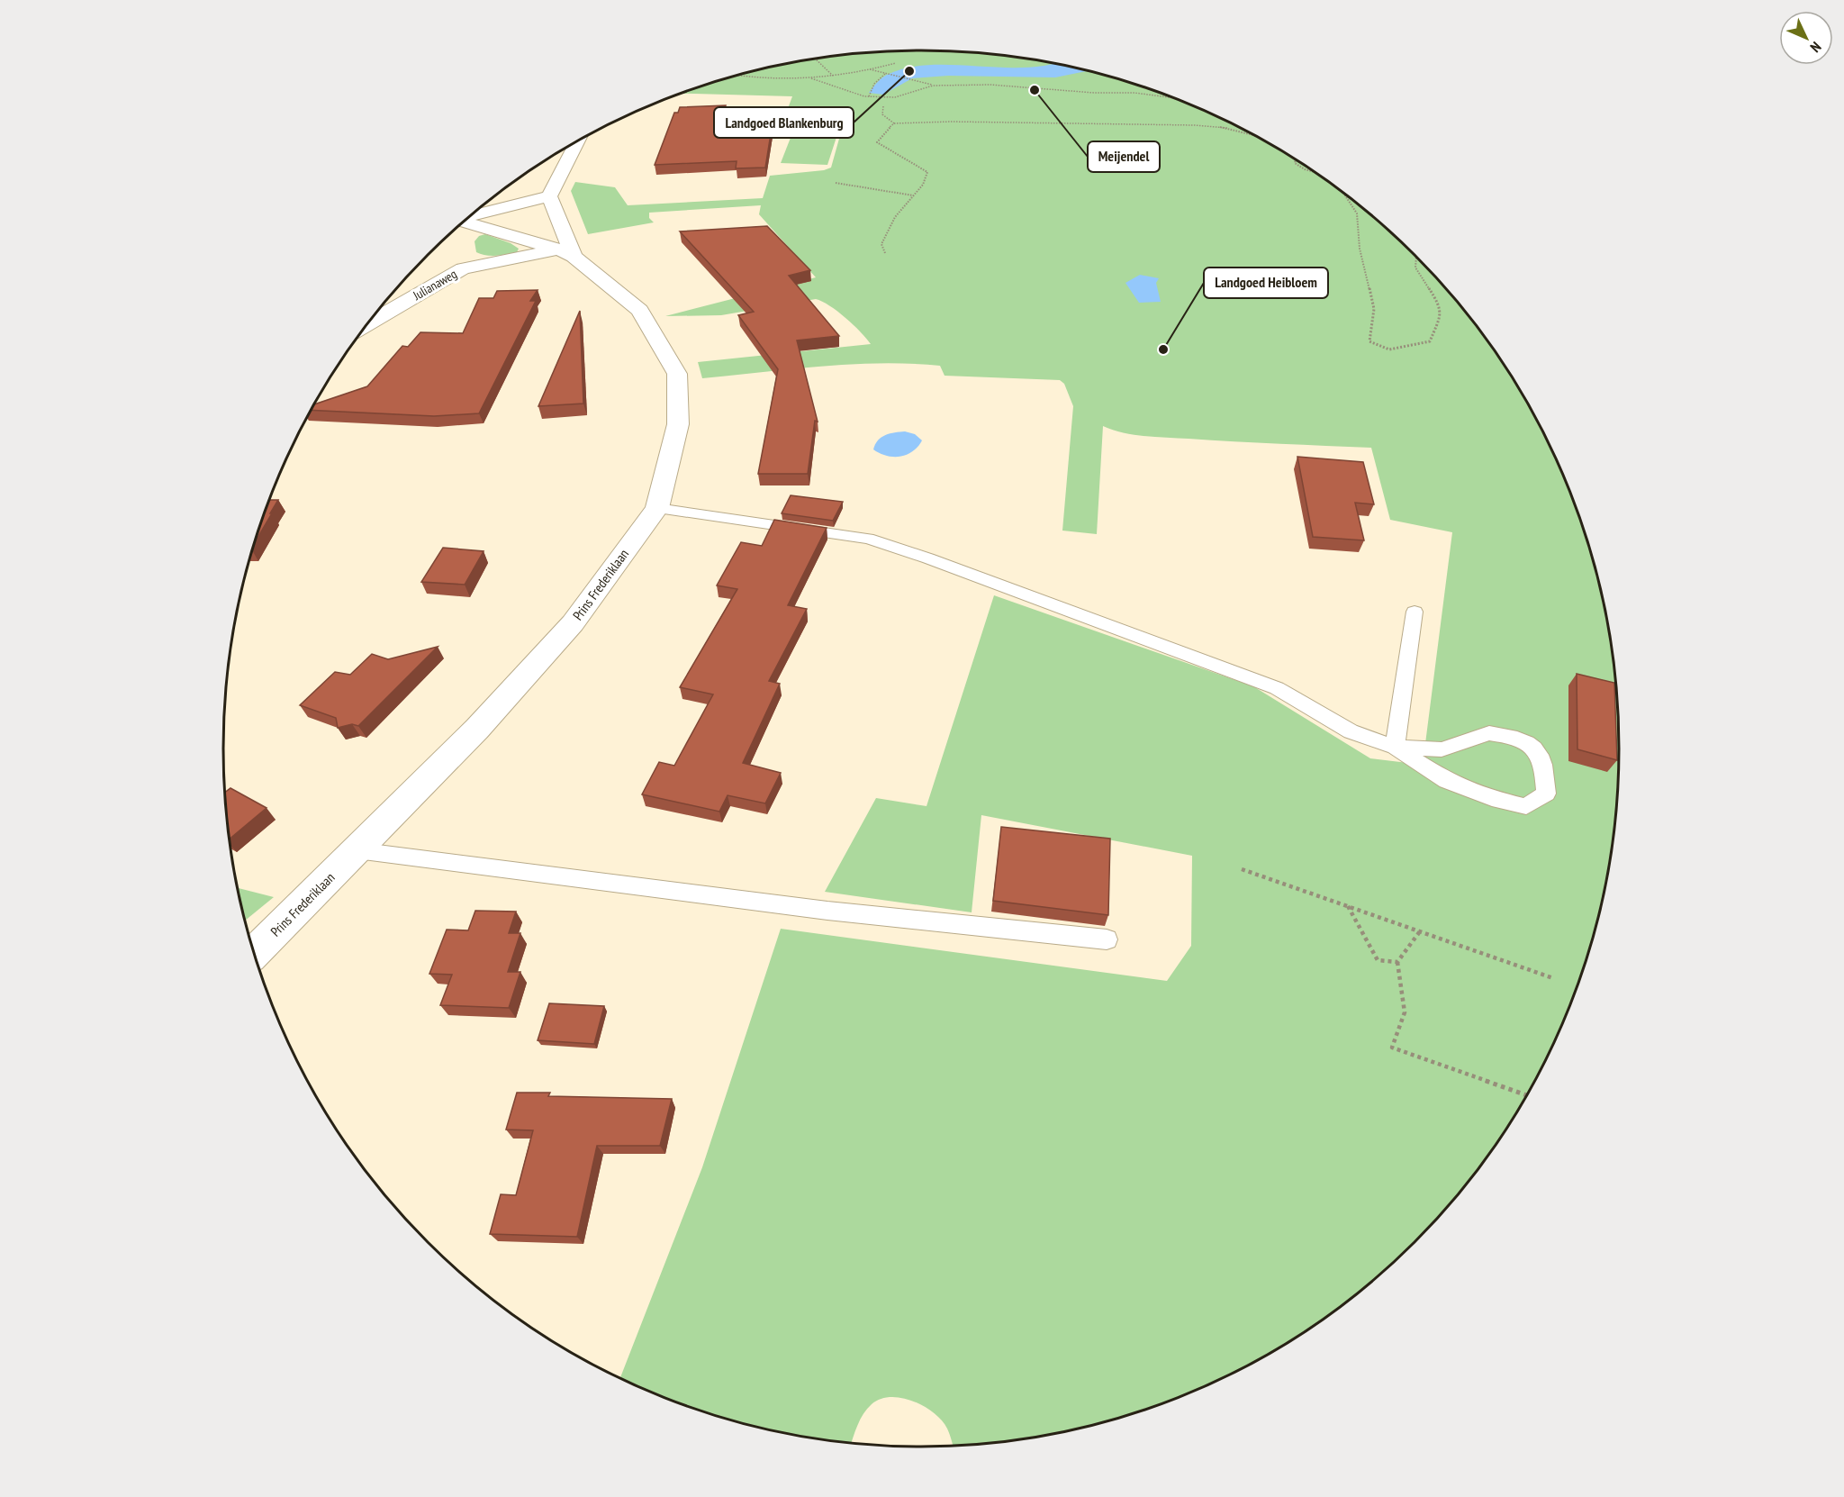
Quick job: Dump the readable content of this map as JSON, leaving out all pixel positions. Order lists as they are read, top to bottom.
{
  "streets": {
    "street": ["Julianaweg", "Prins Frederiklaan"]
  },
  "crossings": [
    ["Julianaweg", "Prins Frederiklaan"]
  ],
  "places": ["Landgoed Blankenburg", "Meijendel", "Landgoed Heibloem"],
  "north": "bottom right"
}
